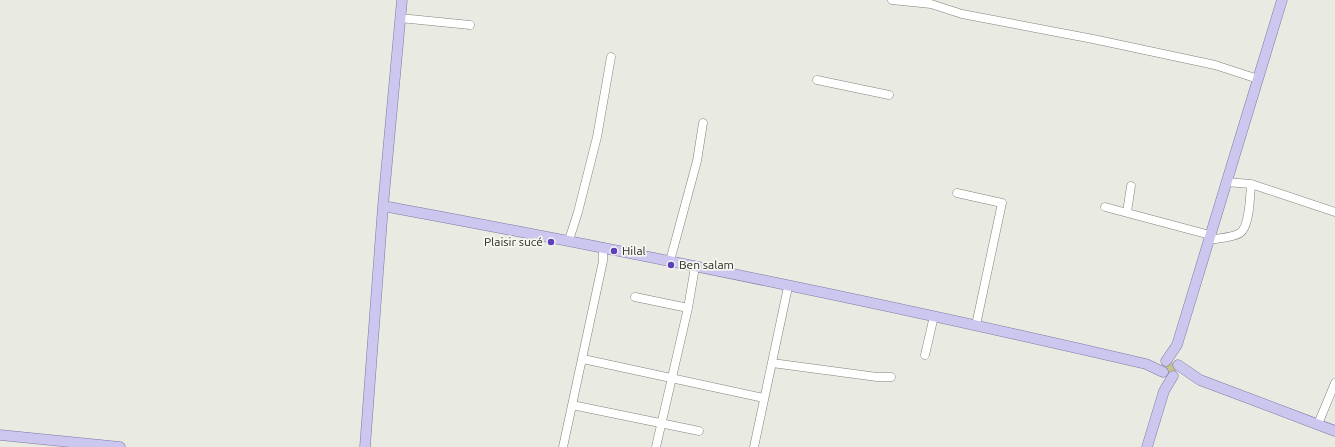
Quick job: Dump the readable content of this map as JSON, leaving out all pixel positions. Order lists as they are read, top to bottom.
{
  "places": ["Plaisir sucé", "Hilal", "Ben salam"]
}
